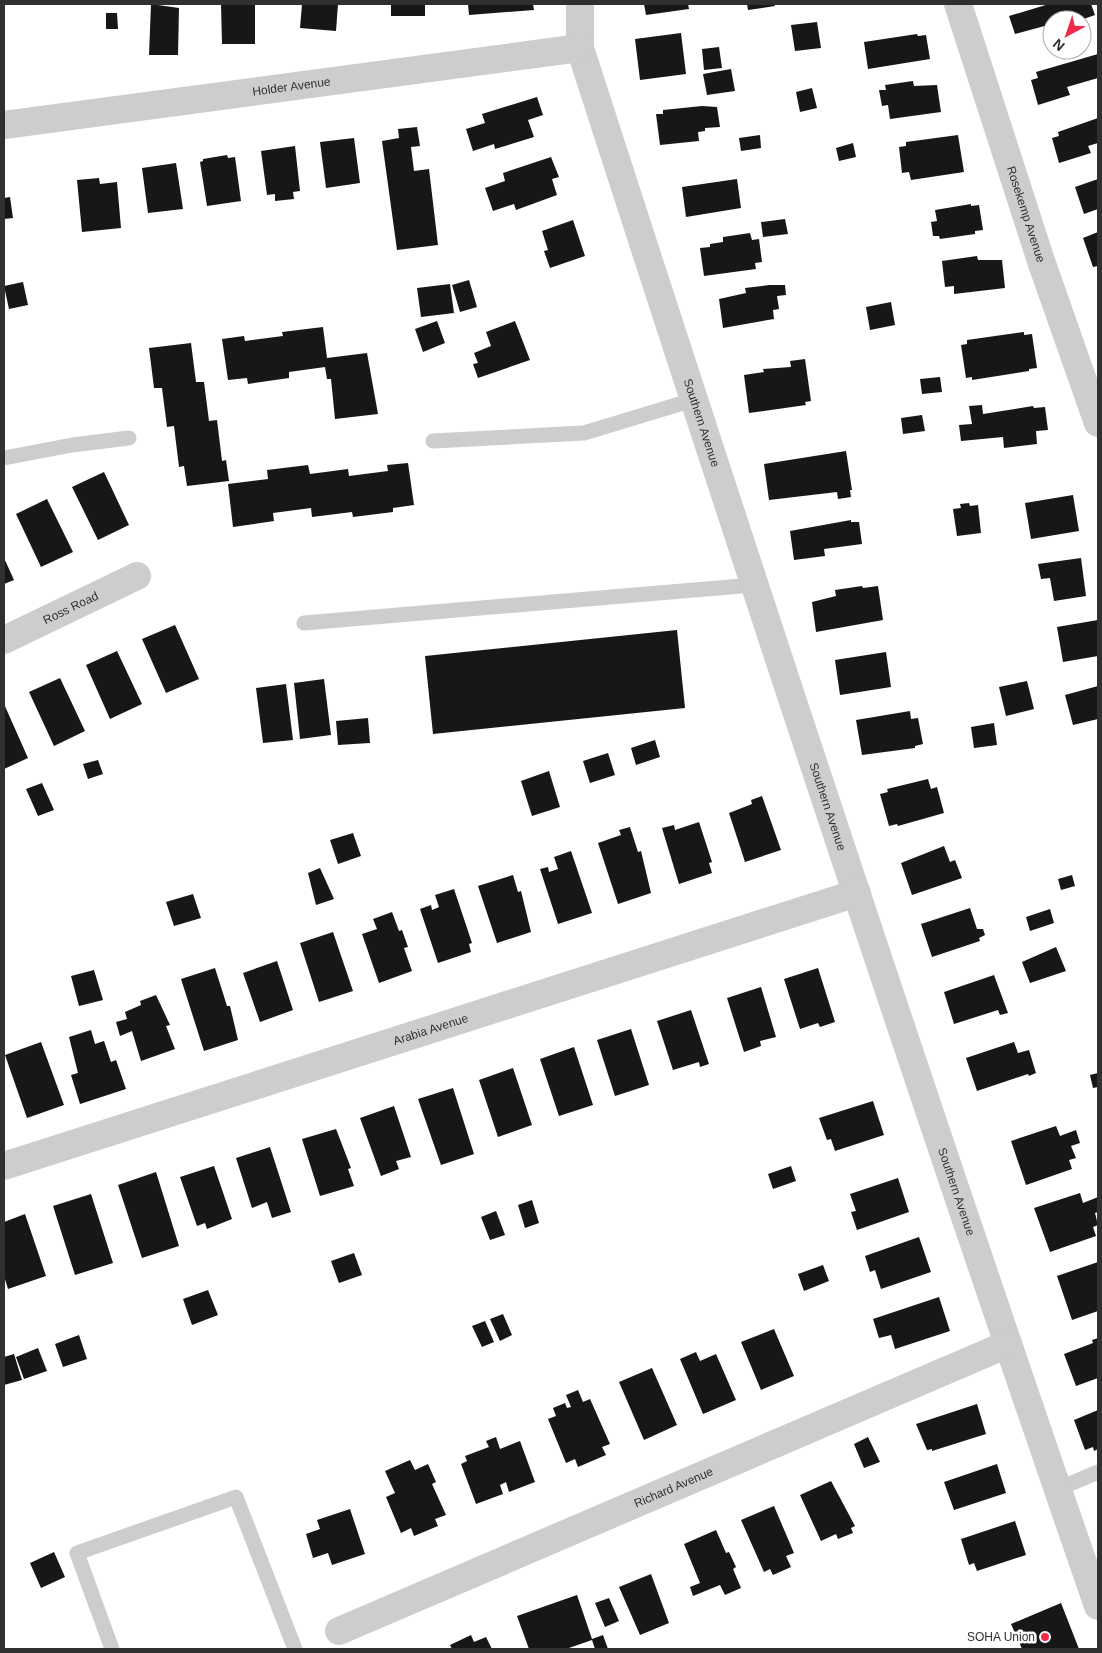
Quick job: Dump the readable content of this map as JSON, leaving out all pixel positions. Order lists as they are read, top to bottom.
{
  "streets": {
    "street": [
      "Holder Avenue",
      "Rosekemp Avenue",
      "Southern Avenue",
      "Ross Road",
      "Arabia Avenue",
      "Richard Avenue"
    ]
  },
  "crossings": [
    ["Holder Avenue", "Southern Avenue"],
    ["Southern Avenue", "Arabia Avenue"],
    ["Southern Avenue", "Richard Avenue"]
  ],
  "places": ["SOHA Union"],
  "north": "bottom left"
}
